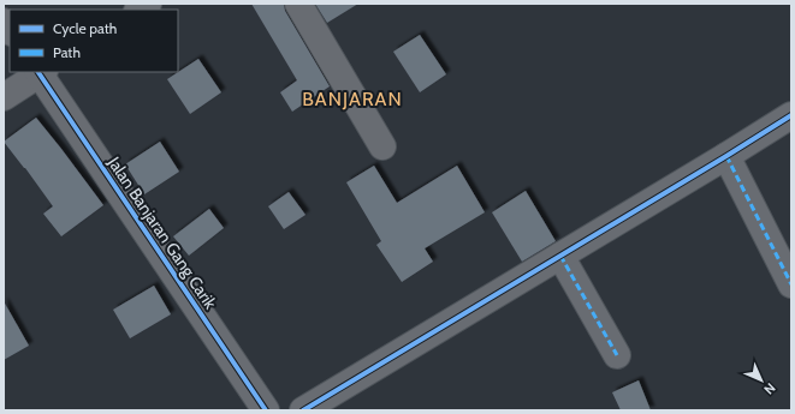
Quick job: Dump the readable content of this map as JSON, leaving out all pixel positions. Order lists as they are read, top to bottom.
{
  "streets": {
    "street": ["Jalan Banjaran Gang Carik"]
  },
  "districts": ["BANJARAN"],
  "legend": ["Cycle path", "Path"],
  "north": "bottom right"
}
